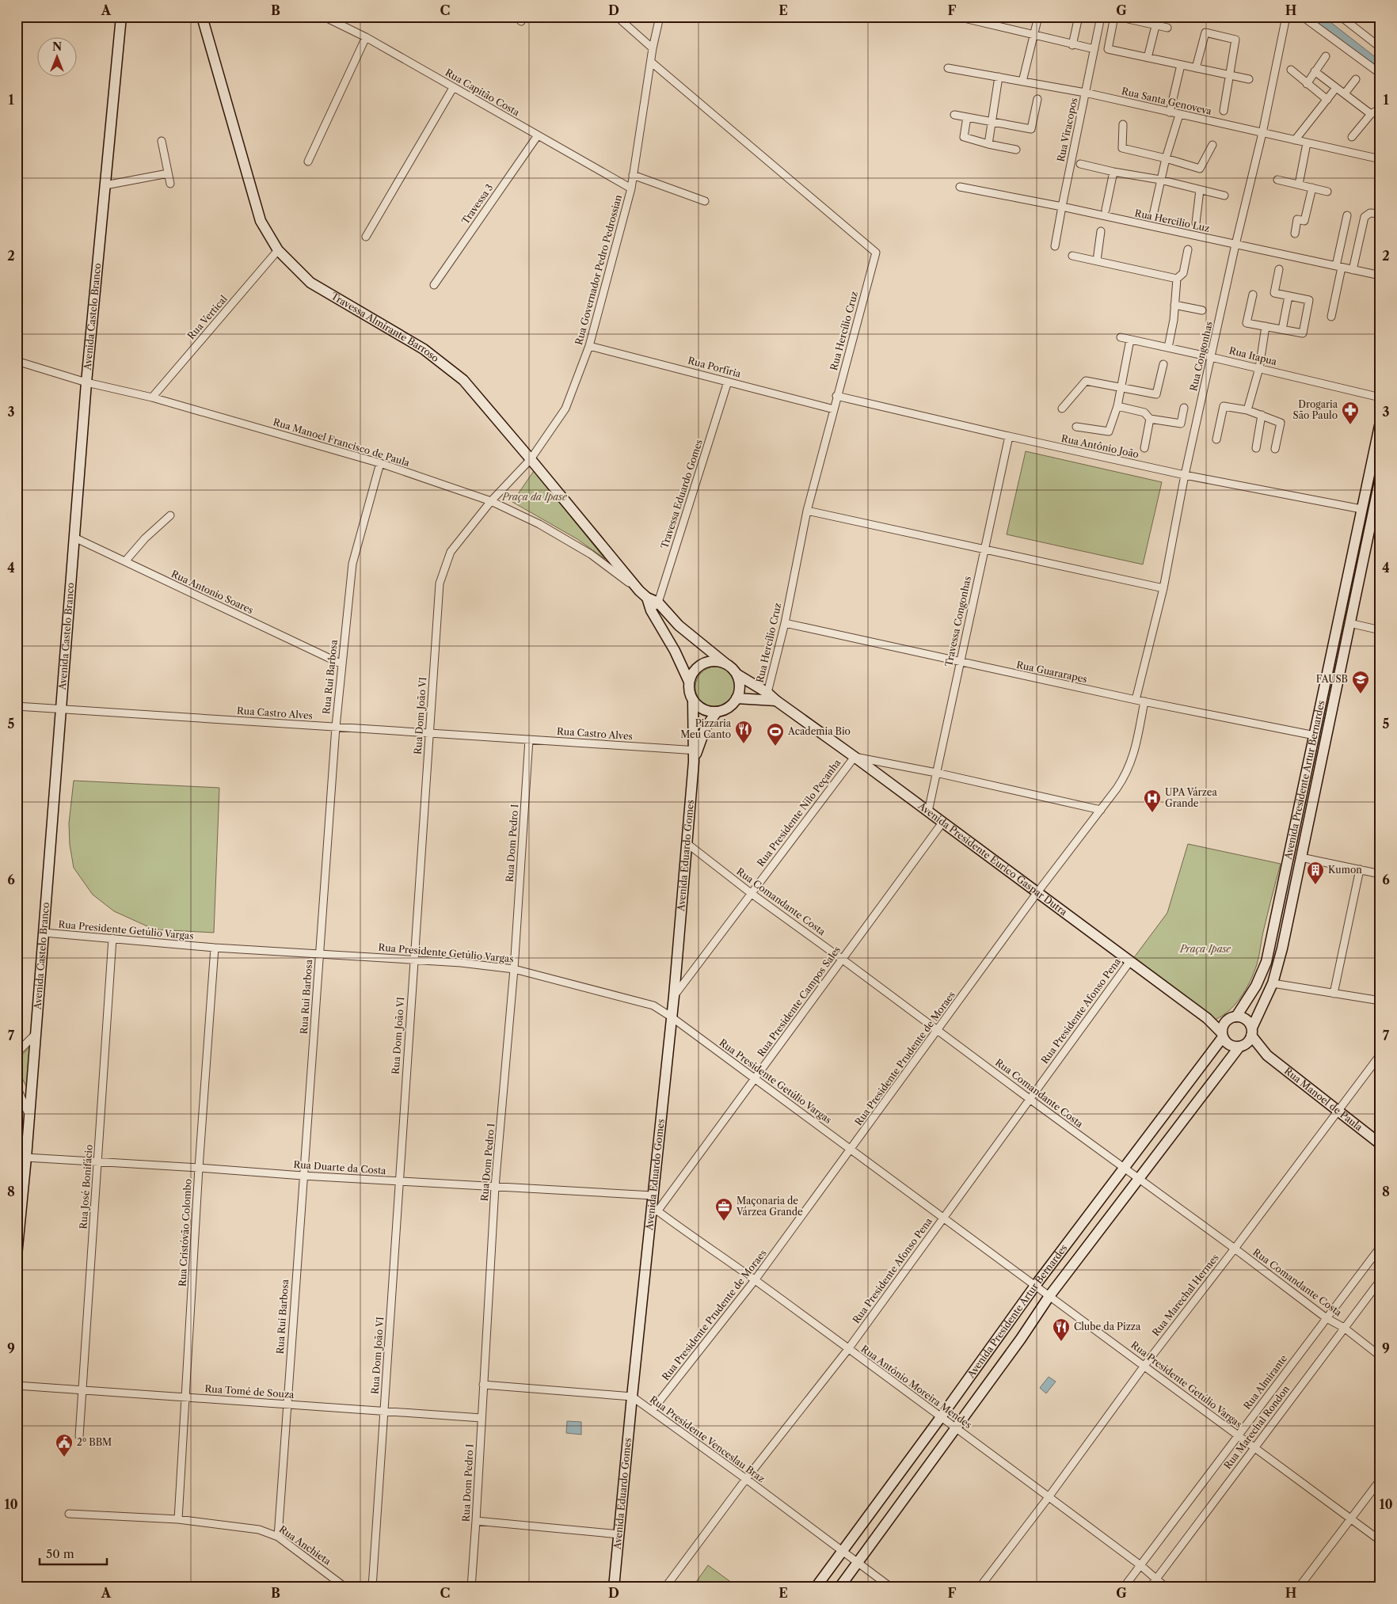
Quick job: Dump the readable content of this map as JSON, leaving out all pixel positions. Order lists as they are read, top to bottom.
{
  "streets": {
    "street": [
      "Rua Capitão Costa",
      "Rua Santa Genoveva",
      "Rua Viracopos",
      "Travessa 3",
      "Rua Hercilio Luz",
      "Rua Governador Pedro Pedrossian",
      "Avenida Castelo Branco",
      "Rua Vertical",
      "Travessa Almirante Barroso",
      "Rua Hercílio Cruz",
      "Rua Congonhas",
      "Rua Itapua",
      "Rua Porfíria",
      "Rua Manoel Francisco de Paula",
      "Rua Antônio João",
      "Travessa Eduardo Gomes",
      "Rua Antonio Soares",
      "Travessa Congonhas",
      "Rua Guararapes",
      "Rua Rui Barbosa",
      "Rua Castro Alves",
      "Rua Dom João VI",
      "Avenida Presidente Artur Bernardes",
      "Rua Presidente Nilo Peçanha",
      "Rua Dom Pedro I",
      "Avenida Eduardo Gomes",
      "Avenida Presidente Eurico Gaspar Dutra",
      "Rua Comandante Costa",
      "Rua Presidente Getúlio Vargas",
      "Rua Presidente Campos Sales",
      "Rua Presidente Afonso Pena",
      "Rua Presidente Prudente de Moraes",
      "Rua Manoel de Paula",
      "Rua Duarte da Costa",
      "Rua José Bonifácio",
      "Rua Cristóvão Colombo",
      "Rua Marechal Hermes",
      "Rua Almirante",
      "Rua Antônio Moreira Mendes",
      "Rua Tomé de Souza",
      "Rua Marechal Rondon",
      "Rua Presidente Venceslau Braz",
      "Rua Anchieta"
    ]
  },
  "crossings": [
    ["Rua Capitão Costa", "Travessa 3"],
    ["Rua Capitão Costa", "Rua Governador Pedro Pedrossian"],
    ["Rua Santa Genoveva", "Rua Viracopos"],
    ["Rua Santa Genoveva", "Rua Congonhas"],
    ["Rua Viracopos", "Rua Hercilio Luz"],
    ["Rua Hercilio Luz", "Rua Congonhas"],
    ["Rua Governador Pedro Pedrossian", "Travessa Almirante Barroso"],
    ["Rua Governador Pedro Pedrossian", "Rua Hercílio Cruz"],
    ["Rua Governador Pedro Pedrossian", "Rua Porfíria"],
    ["Rua Governador Pedro Pedrossian", "Rua Manoel Francisco de Paula"],
    ["Rua Governador Pedro Pedrossian", "Rua Dom João VI"],
    ["Avenida Castelo Branco", "Rua Manoel Francisco de Paula"],
    ["Avenida Castelo Branco", "Rua Antonio Soares"],
    ["Avenida Castelo Branco", "Rua Castro Alves"],
    ["Avenida Castelo Branco", "Rua Presidente Getúlio Vargas"],
    ["Avenida Castelo Branco", "Rua Duarte da Costa"],
    ["Rua Vertical", "Travessa Almirante Barroso"],
    ["Rua Vertical", "Rua Manoel Francisco de Paula"],
    ["Travessa Almirante Barroso", "Rua Manoel Francisco de Paula"],
    ["Travessa Almirante Barroso", "Travessa Eduardo Gomes"],
    ["Rua Hercílio Cruz", "Rua Porfíria"],
    ["Rua Hercílio Cruz", "Rua Antônio João"],
    ["Rua Hercílio Cruz", "Rua Guararapes"],
    ["Rua Hercílio Cruz", "Avenida Presidente Eurico Gaspar Dutra"],
    ["Rua Congonhas", "Rua Itapua"],
    ["Rua Congonhas", "Rua Antônio João"],
    ["Rua Congonhas", "Rua Guararapes"],
    ["Rua Porfíria", "Travessa Eduardo Gomes"],
    ["Rua Manoel Francisco de Paula", "Rua Rui Barbosa"],
    ["Rua Manoel Francisco de Paula", "Rua Dom João VI"],
    ["Rua Antônio João", "Travessa Congonhas"],
    ["Rua Antônio João", "Avenida Presidente Artur Bernardes"],
    ["Rua Antonio Soares", "Rua Rui Barbosa"],
    ["Travessa Congonhas", "Rua Guararapes"],
    ["Travessa Congonhas", "Avenida Presidente Eurico Gaspar Dutra"],
    ["Rua Guararapes", "Avenida Presidente Artur Bernardes"],
    ["Rua Guararapes", "Rua Presidente Prudente de Moraes"],
    ["Rua Rui Barbosa", "Rua Castro Alves"],
    ["Rua Rui Barbosa", "Rua Presidente Getúlio Vargas"],
    ["Rua Rui Barbosa", "Rua Duarte da Costa"],
    ["Rua Rui Barbosa", "Rua Tomé de Souza"],
    ["Rua Rui Barbosa", "Rua Anchieta"],
    ["Rua Castro Alves", "Rua Dom João VI"],
    ["Rua Castro Alves", "Rua Dom Pedro I"],
    ["Rua Castro Alves", "Avenida Eduardo Gomes"],
    ["Rua Dom João VI", "Rua Presidente Getúlio Vargas"],
    ["Rua Dom João VI", "Rua Duarte da Costa"],
    ["Rua Dom João VI", "Rua Tomé de Souza"],
    ["Avenida Presidente Artur Bernardes", "Avenida Presidente Eurico Gaspar Dutra"],
    ["Avenida Presidente Artur Bernardes", "Rua Comandante Costa"],
    ["Avenida Presidente Artur Bernardes", "Rua Presidente Getúlio Vargas"],
    ["Avenida Presidente Artur Bernardes", "Rua Manoel de Paula"],
    ["Avenida Presidente Artur Bernardes", "Rua Antônio Moreira Mendes"],
    ["Avenida Presidente Artur Bernardes", "Rua Presidente Venceslau Braz"],
    ["Rua Presidente Nilo Peçanha", "Avenida Eduardo Gomes"],
    ["Rua Presidente Nilo Peçanha", "Avenida Presidente Eurico Gaspar Dutra"],
    ["Rua Presidente Nilo Peçanha", "Rua Comandante Costa"],
    ["Rua Dom Pedro I", "Rua Presidente Getúlio Vargas"],
    ["Rua Dom Pedro I", "Rua Duarte da Costa"],
    ["Rua Dom Pedro I", "Rua Tomé de Souza"],
    ["Avenida Eduardo Gomes", "Avenida Presidente Eurico Gaspar Dutra"],
    ["Avenida Eduardo Gomes", "Rua Comandante Costa"],
    ["Avenida Eduardo Gomes", "Rua Presidente Getúlio Vargas"],
    ["Avenida Eduardo Gomes", "Rua Presidente Campos Sales"],
    ["Avenida Eduardo Gomes", "Rua Duarte da Costa"],
    ["Avenida Eduardo Gomes", "Rua Antônio Moreira Mendes"],
    ["Avenida Eduardo Gomes", "Rua Presidente Venceslau Braz"],
    ["Avenida Presidente Eurico Gaspar Dutra", "Rua Presidente Campos Sales"],
    ["Avenida Presidente Eurico Gaspar Dutra", "Rua Presidente Afonso Pena"],
    ["Avenida Presidente Eurico Gaspar Dutra", "Rua Presidente Prudente de Moraes"],
    ["Avenida Presidente Eurico Gaspar Dutra", "Rua Manoel de Paula"],
    ["Rua Comandante Costa", "Rua Presidente Campos Sales"],
    ["Rua Comandante Costa", "Rua Presidente Afonso Pena"],
    ["Rua Comandante Costa", "Rua Presidente Prudente de Moraes"],
    ["Rua Comandante Costa", "Rua Marechal Hermes"],
    ["Rua Comandante Costa", "Rua Almirante"],
    ["Rua Comandante Costa", "Rua Marechal Rondon"],
    ["Rua Presidente Getúlio Vargas", "Rua Presidente Campos Sales"],
    ["Rua Presidente Getúlio Vargas", "Rua Presidente Afonso Pena"],
    ["Rua Presidente Getúlio Vargas", "Rua Presidente Prudente de Moraes"],
    ["Rua Presidente Getúlio Vargas", "Rua José Bonifácio"],
    ["Rua Presidente Getúlio Vargas", "Rua Cristóvão Colombo"],
    ["Rua Presidente Getúlio Vargas", "Rua Marechal Hermes"],
    ["Rua Presidente Getúlio Vargas", "Rua Almirante"],
    ["Rua Presidente Getúlio Vargas", "Rua Marechal Rondon"],
    ["Rua Presidente Campos Sales", "Rua Antônio Moreira Mendes"],
    ["Rua Presidente Afonso Pena", "Rua Antônio Moreira Mendes"],
    ["Rua Presidente Afonso Pena", "Rua Presidente Venceslau Braz"],
    ["Rua Presidente Prudente de Moraes", "Rua Antônio Moreira Mendes"],
    ["Rua Presidente Prudente de Moraes", "Rua Presidente Venceslau Braz"],
    ["Rua Manoel de Paula", "Rua Marechal Hermes"],
    ["Rua Duarte da Costa", "Rua José Bonifácio"],
    ["Rua Duarte da Costa", "Rua Cristóvão Colombo"],
    ["Rua José Bonifácio", "Rua Tomé de Souza"],
    ["Rua Cristóvão Colombo", "Rua Tomé de Souza"],
    ["Rua Cristóvão Colombo", "Rua Anchieta"],
    ["Rua Marechal Hermes", "Rua Antônio Moreira Mendes"],
    ["Rua Almirante", "Rua Antônio Moreira Mendes"],
    ["Rua Antônio Moreira Mendes", "Rua Marechal Rondon"]
  ],
  "parks": ["Praça da Ipase", "Praça Ipase"],
  "places": {
    "pharmacy": ["Drogaria São Paulo"],
    "school or university": ["FAUSB"],
    "restaurant": ["Pizzaria Meu Canto", "Clube da Pizza"],
    "sports": ["Academia Bio"],
    "hospital": ["UPA Várzea Grande"],
    "building": ["Kumon"],
    "office": ["Maçonaria de Várzea Grande"],
    "public building": ["2º BBM"]
  },
  "scale_bar": "50 m",
  "north": "top",
  "grid": {
    "columns": [
      "A",
      "B",
      "C",
      "D",
      "E",
      "F",
      "G",
      "H"
    ],
    "rows": [
      "1",
      "2",
      "3",
      "4",
      "5",
      "6",
      "7",
      "8",
      "9",
      "10"
    ]
  }
}
